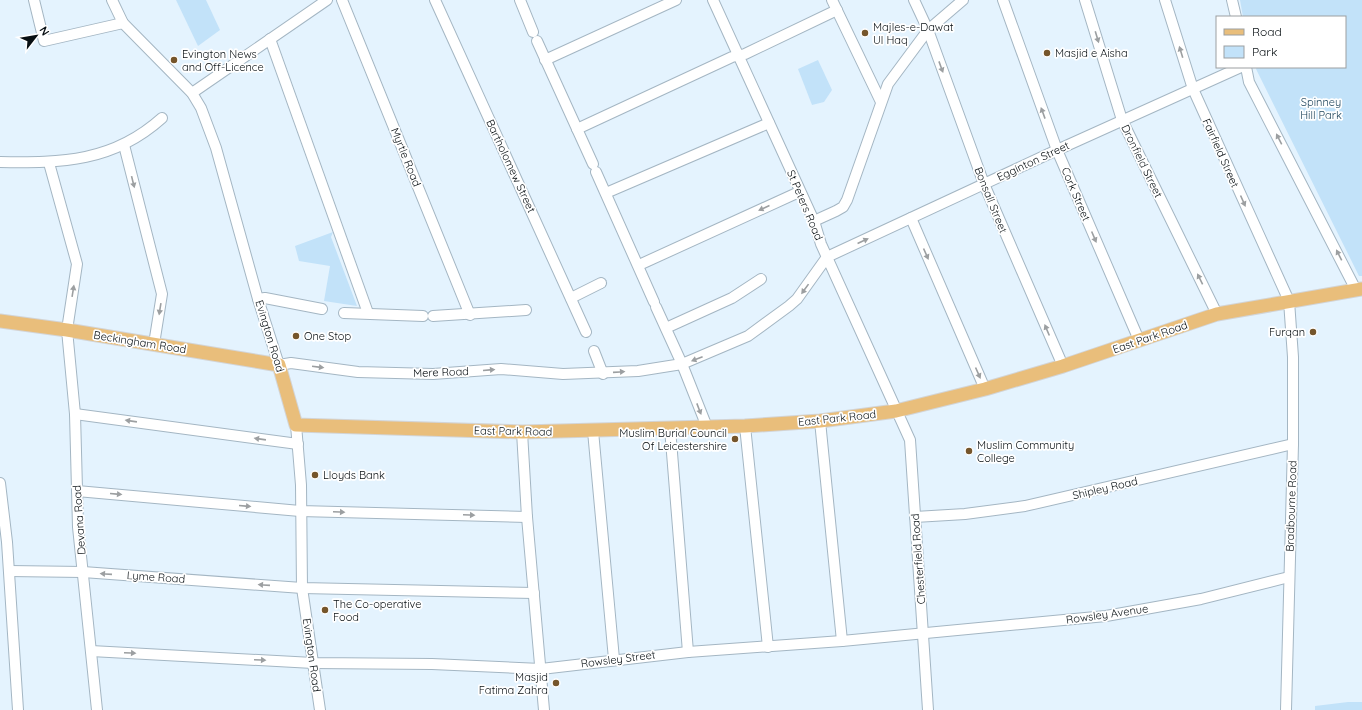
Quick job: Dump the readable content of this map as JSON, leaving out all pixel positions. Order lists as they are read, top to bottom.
{
  "streets": {
    "main road": ["Evington Road", "East Park Road", "Beckingham Road"],
    "street": [
      "Fairfield Street",
      "Myrtle Road",
      "Egginton Street",
      "Dronfield Street",
      "Bartholomew Street",
      "Cork Street",
      "Bonsall Street",
      "St Peters Road",
      "Mere Road",
      "Shipley Road",
      "Bradbourne Road",
      "Devana Road",
      "Chesterfield Road",
      "Lyme Road",
      "Rowsley Avenue",
      "Rowsley Street"
    ]
  },
  "crossings": [
    ["Fairfield Street", "Egginton Street"],
    ["Fairfield Street", "East Park Road"],
    ["Fairfield Street", "Bradbourne Road"],
    ["Egginton Street", "Dronfield Street"],
    ["Egginton Street", "Cork Street"],
    ["Egginton Street", "Bonsall Street"],
    ["Egginton Street", "St Peters Road"],
    ["Egginton Street", "Mere Road"],
    ["Dronfield Street", "East Park Road"],
    ["Cork Street", "East Park Road"],
    ["Bonsall Street", "East Park Road"],
    ["St Peters Road", "East Park Road"],
    ["St Peters Road", "Mere Road"],
    ["St Peters Road", "Chesterfield Road"],
    ["Evington Road", "East Park Road"],
    ["Evington Road", "Beckingham Road"],
    ["Evington Road", "Mere Road"],
    ["Evington Road", "Lyme Road"],
    ["Evington Road", "Rowsley Street"],
    ["East Park Road", "Bradbourne Road"],
    ["East Park Road", "Chesterfield Road"],
    ["Beckingham Road", "Mere Road"],
    ["Beckingham Road", "Devana Road"],
    ["Shipley Road", "Bradbourne Road"],
    ["Shipley Road", "Chesterfield Road"],
    ["Bradbourne Road", "Rowsley Avenue"],
    ["Devana Road", "Lyme Road"],
    ["Devana Road", "Rowsley Street"],
    ["Chesterfield Road", "Rowsley Avenue"],
    ["Chesterfield Road", "Rowsley Street"],
    ["Rowsley Avenue", "Rowsley Street"]
  ],
  "parks": ["Spinney Hill Park"],
  "places": [
    "Majles-e-Dawat Ul Haq",
    "Masjid e Aisha",
    "Evington News and Off-Licence",
    "Furqan",
    "One Stop",
    "Muslim Burial Council Of Leicestershire",
    "Muslim Community College",
    "Lloyds Bank",
    "The Co-operative Food",
    "Masjid Fatima Zahra"
  ],
  "legend": ["Road", "Park"],
  "north": "top right"
}
